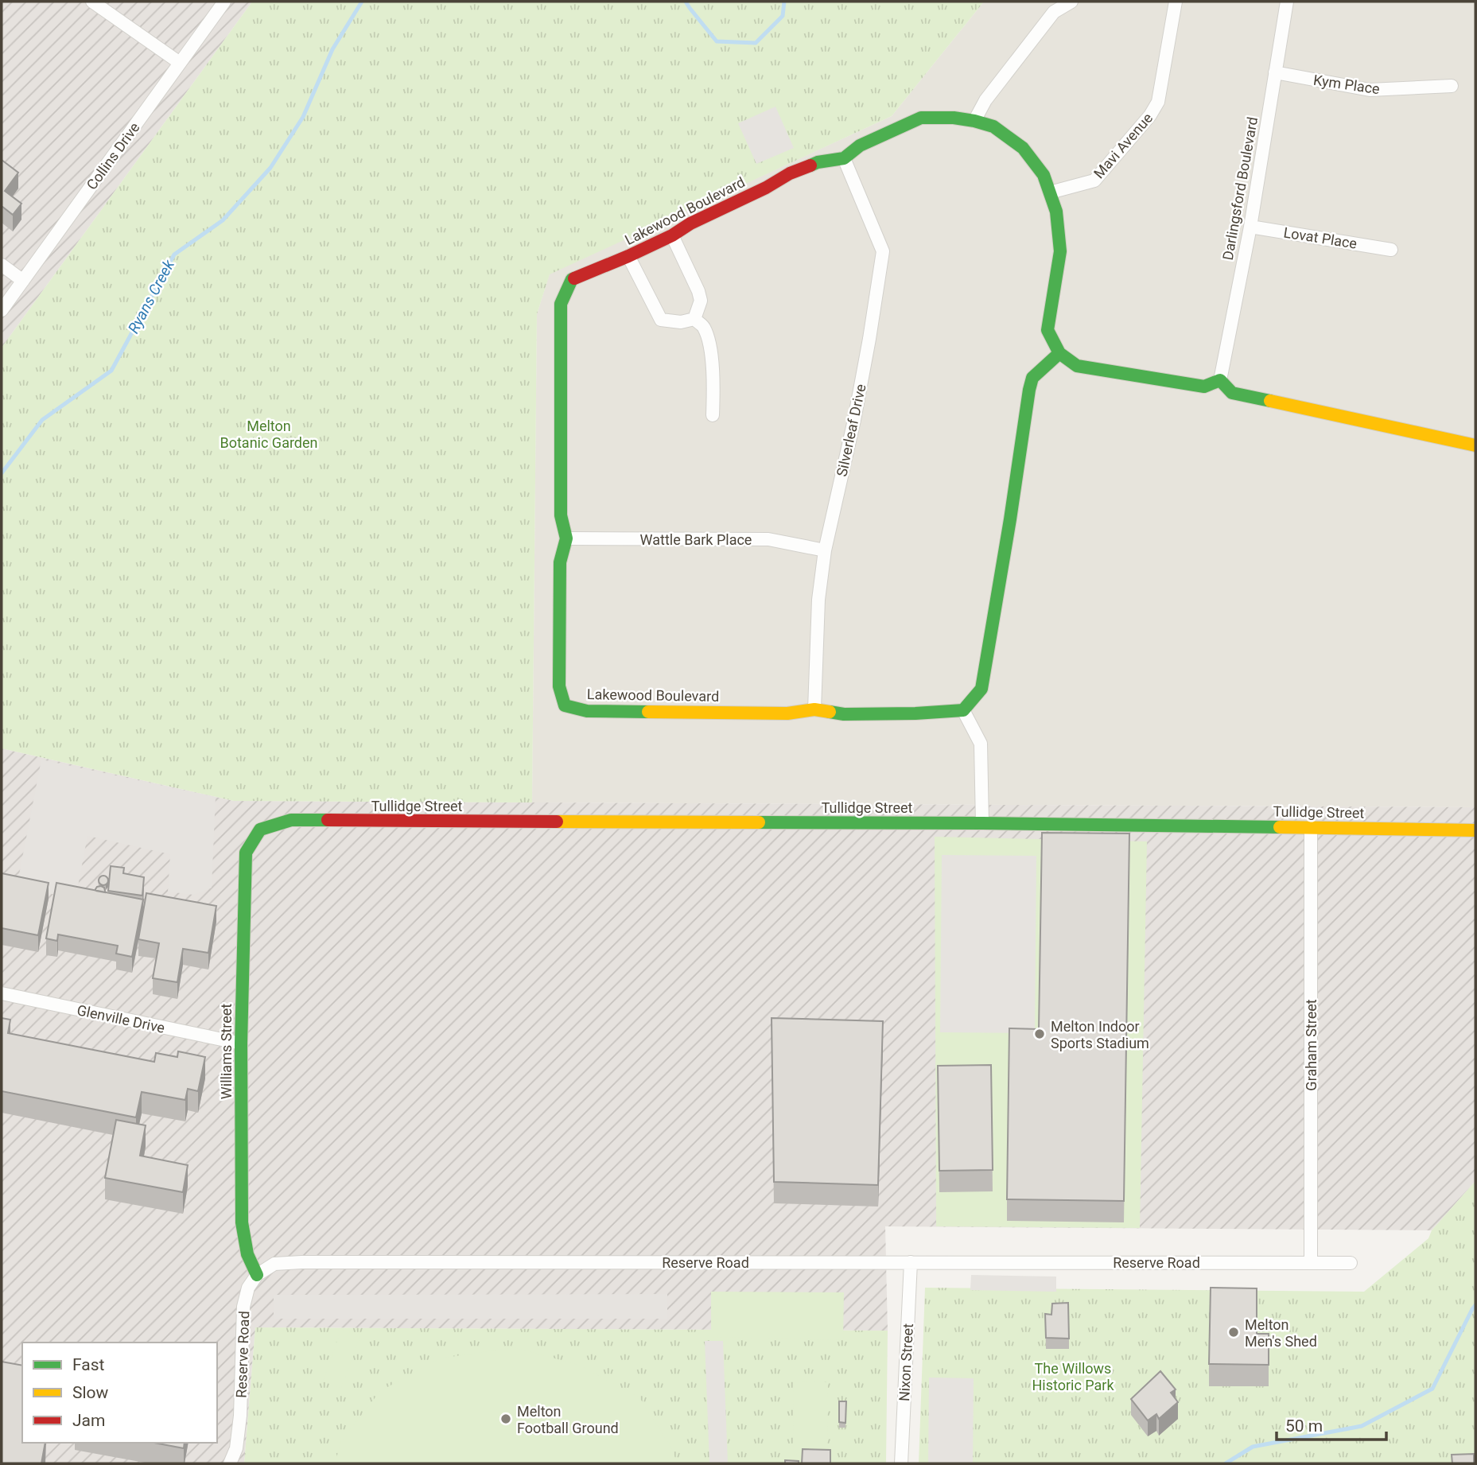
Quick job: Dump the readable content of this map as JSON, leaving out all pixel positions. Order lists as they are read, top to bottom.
{
  "streets": {
    "street": [
      "Kym Place",
      "Mavi Avenue",
      "Collins Drive",
      "Darlingsford Boulevard",
      "Lakewood Boulevard",
      "Lovat Place",
      "Silverleaf Drive",
      "Wattle Bark Place",
      "Tullidge Street",
      "Glenville Drive",
      "Graham Street",
      "Williams Street",
      "Reserve Road",
      "Nixon Street"
    ]
  },
  "crossings": [
    ["Kym Place", "Darlingsford Boulevard"],
    ["Mavi Avenue", "Lakewood Boulevard"],
    ["Darlingsford Boulevard", "Lovat Place"],
    ["Lakewood Boulevard", "Silverleaf Drive"],
    ["Lakewood Boulevard", "Wattle Bark Place"],
    ["Silverleaf Drive", "Wattle Bark Place"],
    ["Tullidge Street", "Graham Street"],
    ["Tullidge Street", "Williams Street"],
    ["Glenville Drive", "Williams Street"],
    ["Graham Street", "Reserve Road"],
    ["Williams Street", "Reserve Road"],
    ["Reserve Road", "Nixon Street"]
  ],
  "water": ["Ryans Creek"],
  "parks": ["Melton Botanic Garden", "The Willows Historic Park"],
  "places": ["Melton Indoor Sports Stadium", "Melton Men's Shed", "Melton Football Ground"],
  "legend": ["Fast", "Slow", "Jam"],
  "scale_bar": "50 m"
}
